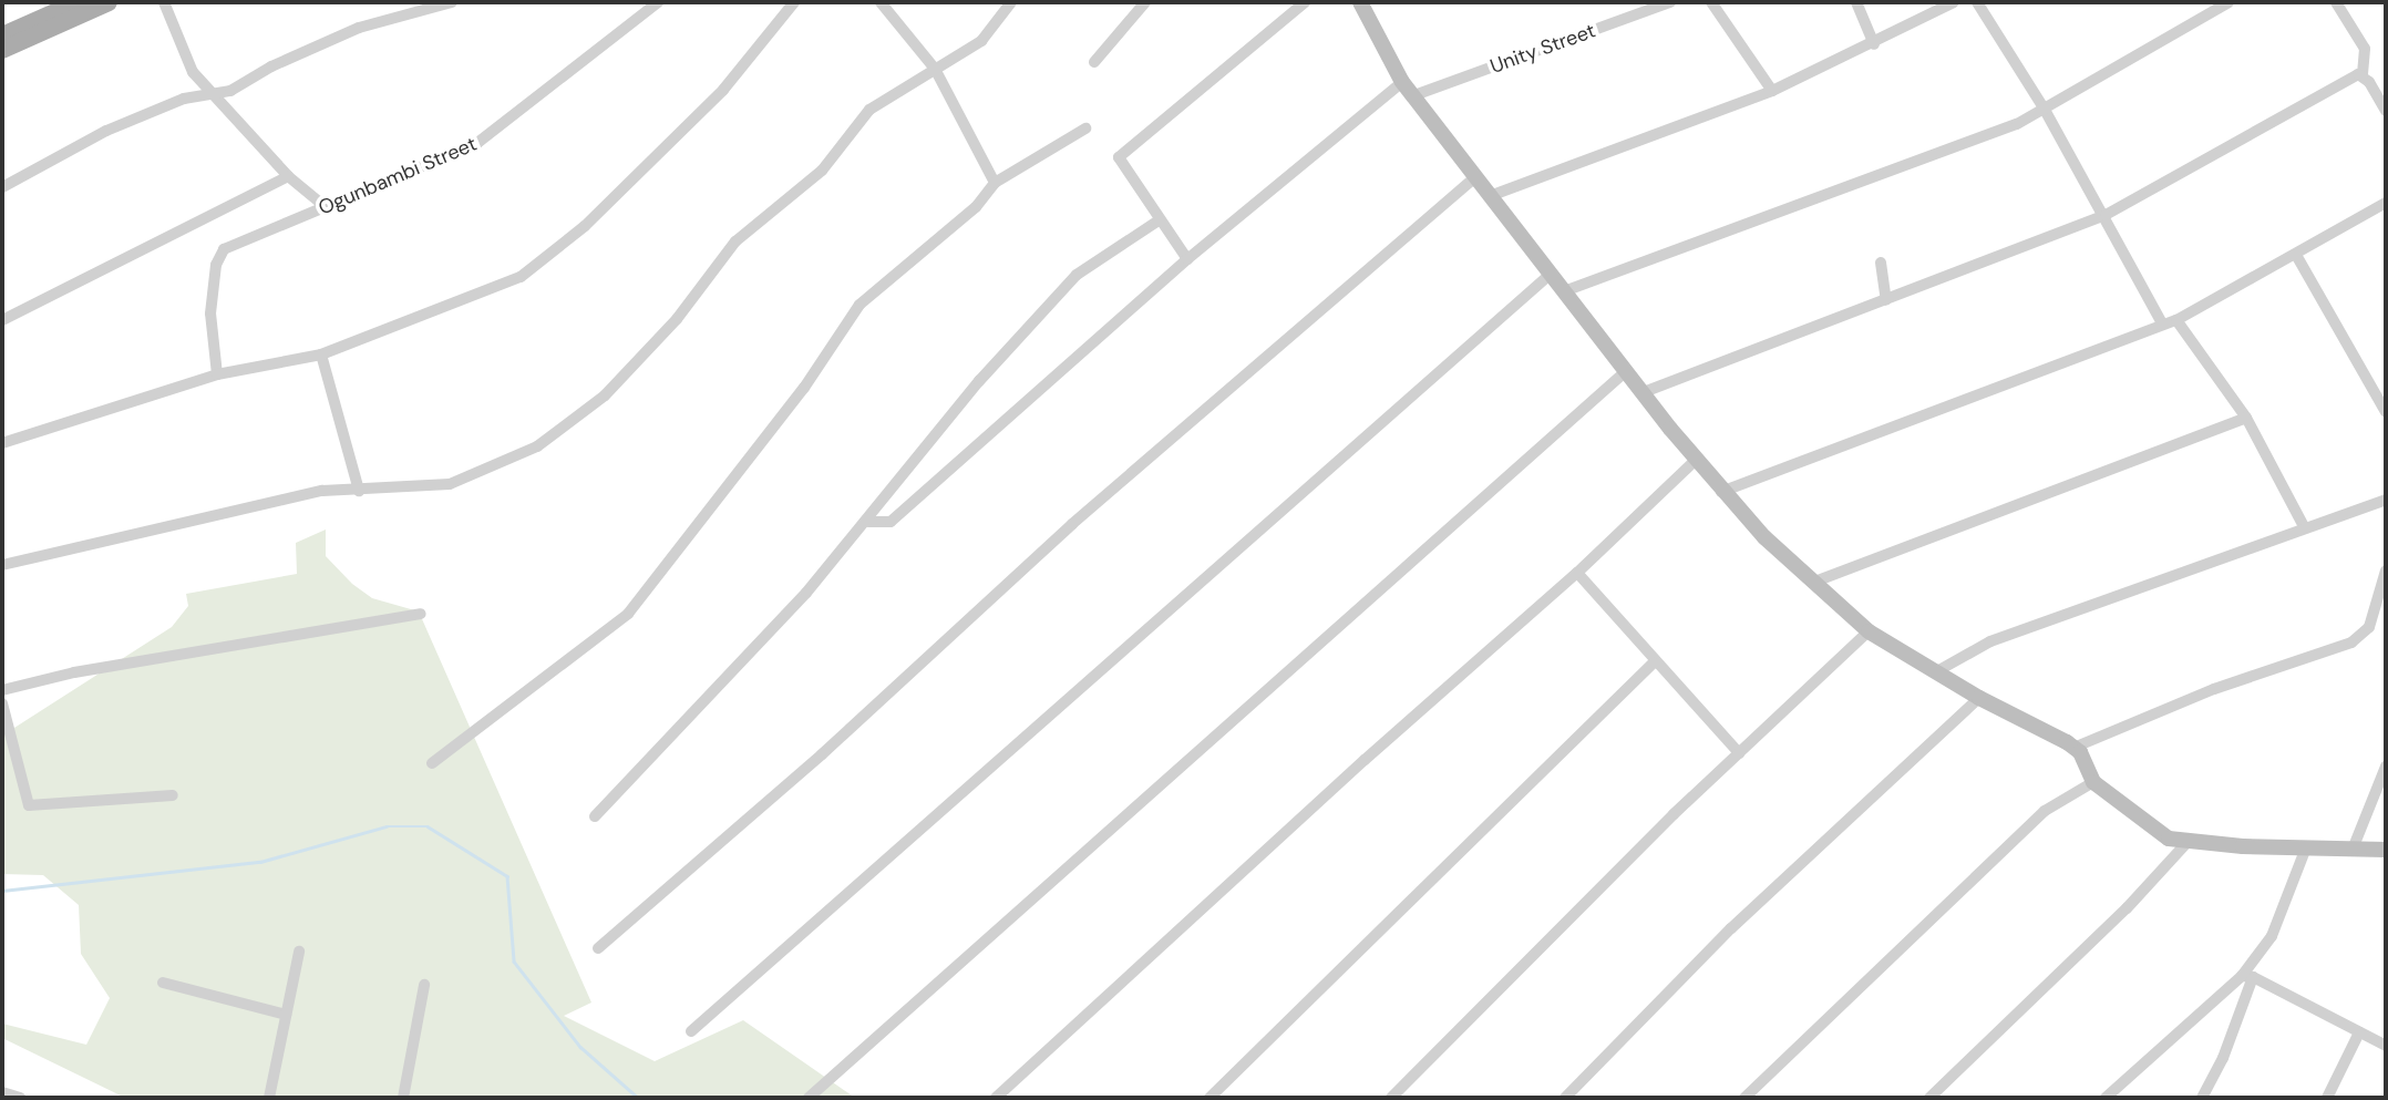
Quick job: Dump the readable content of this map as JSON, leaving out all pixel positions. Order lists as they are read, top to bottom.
{
  "streets": {
    "street": ["Unity Street", "Ogunbambi Street"]
  }
}
